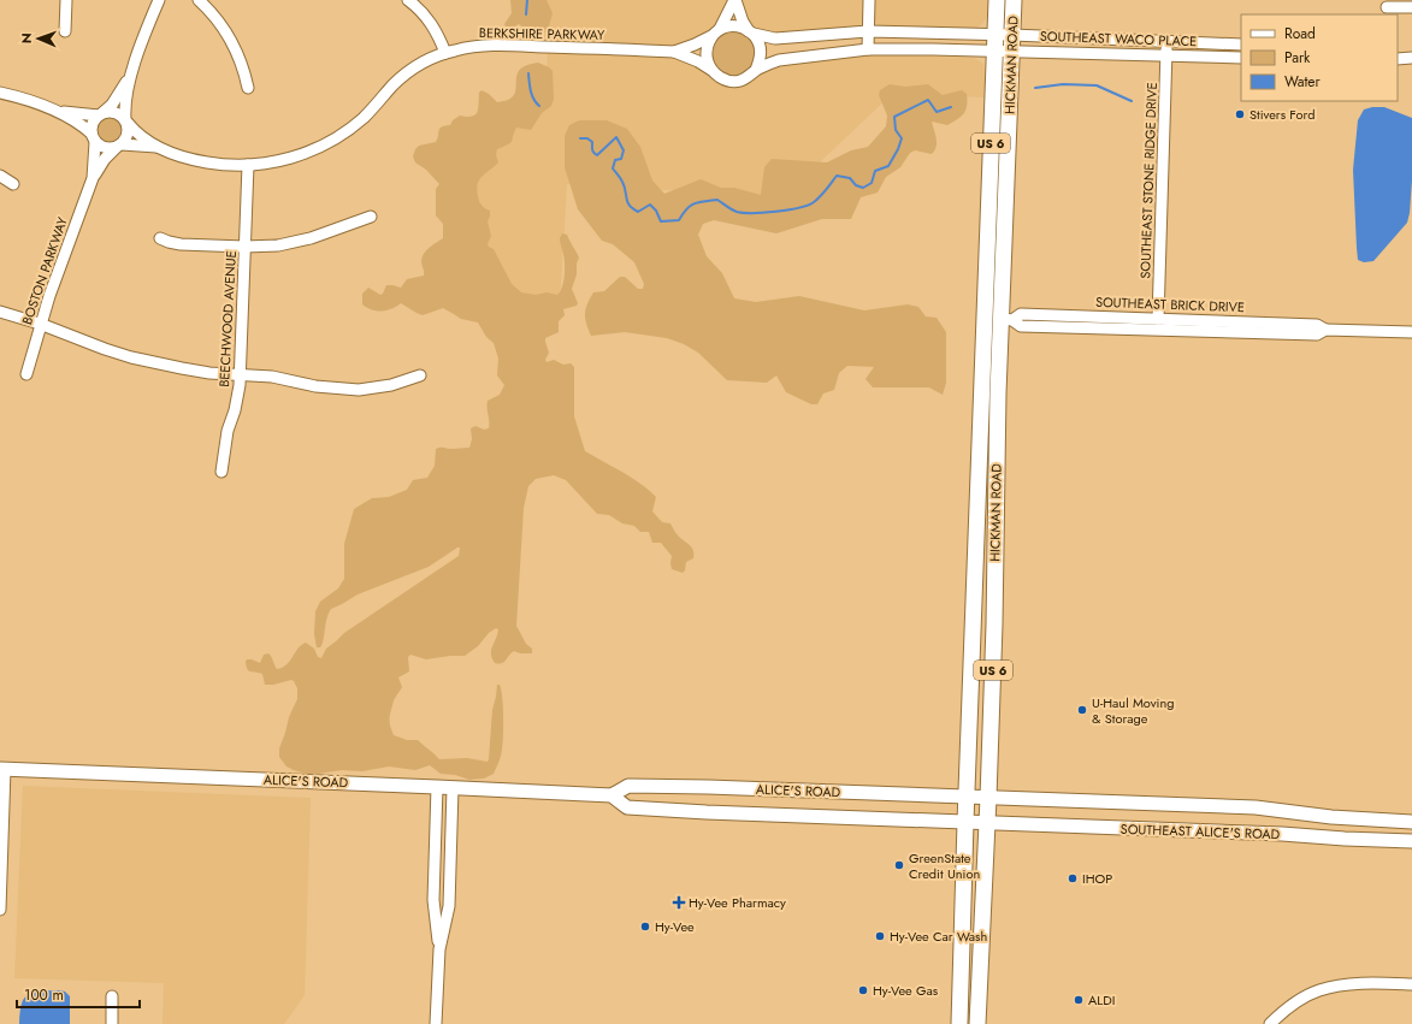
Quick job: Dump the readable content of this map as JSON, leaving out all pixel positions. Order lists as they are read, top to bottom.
{
  "streets": {
    "highway": ["HICKMAN ROAD", "US 6"],
    "main road": ["ALICE'S ROAD", "SOUTHEAST ALICE'S ROAD"],
    "street": [
      "BERKSHIRE PARKWAY",
      "SOUTHEAST WACO PLACE",
      "SOUTHEAST STONE RIDGE DRIVE",
      "BOSTON PARKWAY",
      "SOUTHEAST BRICK DRIVE",
      "BEECHWOOD AVENUE"
    ]
  },
  "crossings": [
    ["BERKSHIRE PARKWAY", "BOSTON PARKWAY"],
    ["BERKSHIRE PARKWAY", "BEECHWOOD AVENUE"],
    ["SOUTHEAST WACO PLACE", "HICKMAN ROAD"],
    ["SOUTHEAST WACO PLACE", "SOUTHEAST STONE RIDGE DRIVE"],
    ["HICKMAN ROAD", "SOUTHEAST BRICK DRIVE"],
    ["HICKMAN ROAD", "ALICE'S ROAD"],
    ["HICKMAN ROAD", "SOUTHEAST ALICE'S ROAD"],
    ["SOUTHEAST STONE RIDGE DRIVE", "SOUTHEAST BRICK DRIVE"],
    ["ALICE'S ROAD", "SOUTHEAST ALICE'S ROAD"]
  ],
  "places": {
    "other": [
      "Stivers Ford",
      "U-Haul Moving & Storage",
      "GreenState Credit Union",
      "IHOP",
      "Hy-Vee",
      "Hy-Vee Car Wash",
      "Hy-Vee Gas",
      "ALDI"
    ],
    "health": ["Hy-Vee Pharmacy"]
  },
  "legend": ["Road", "Park", "Water"],
  "scale_bar": "100 m",
  "north": "left"
}
